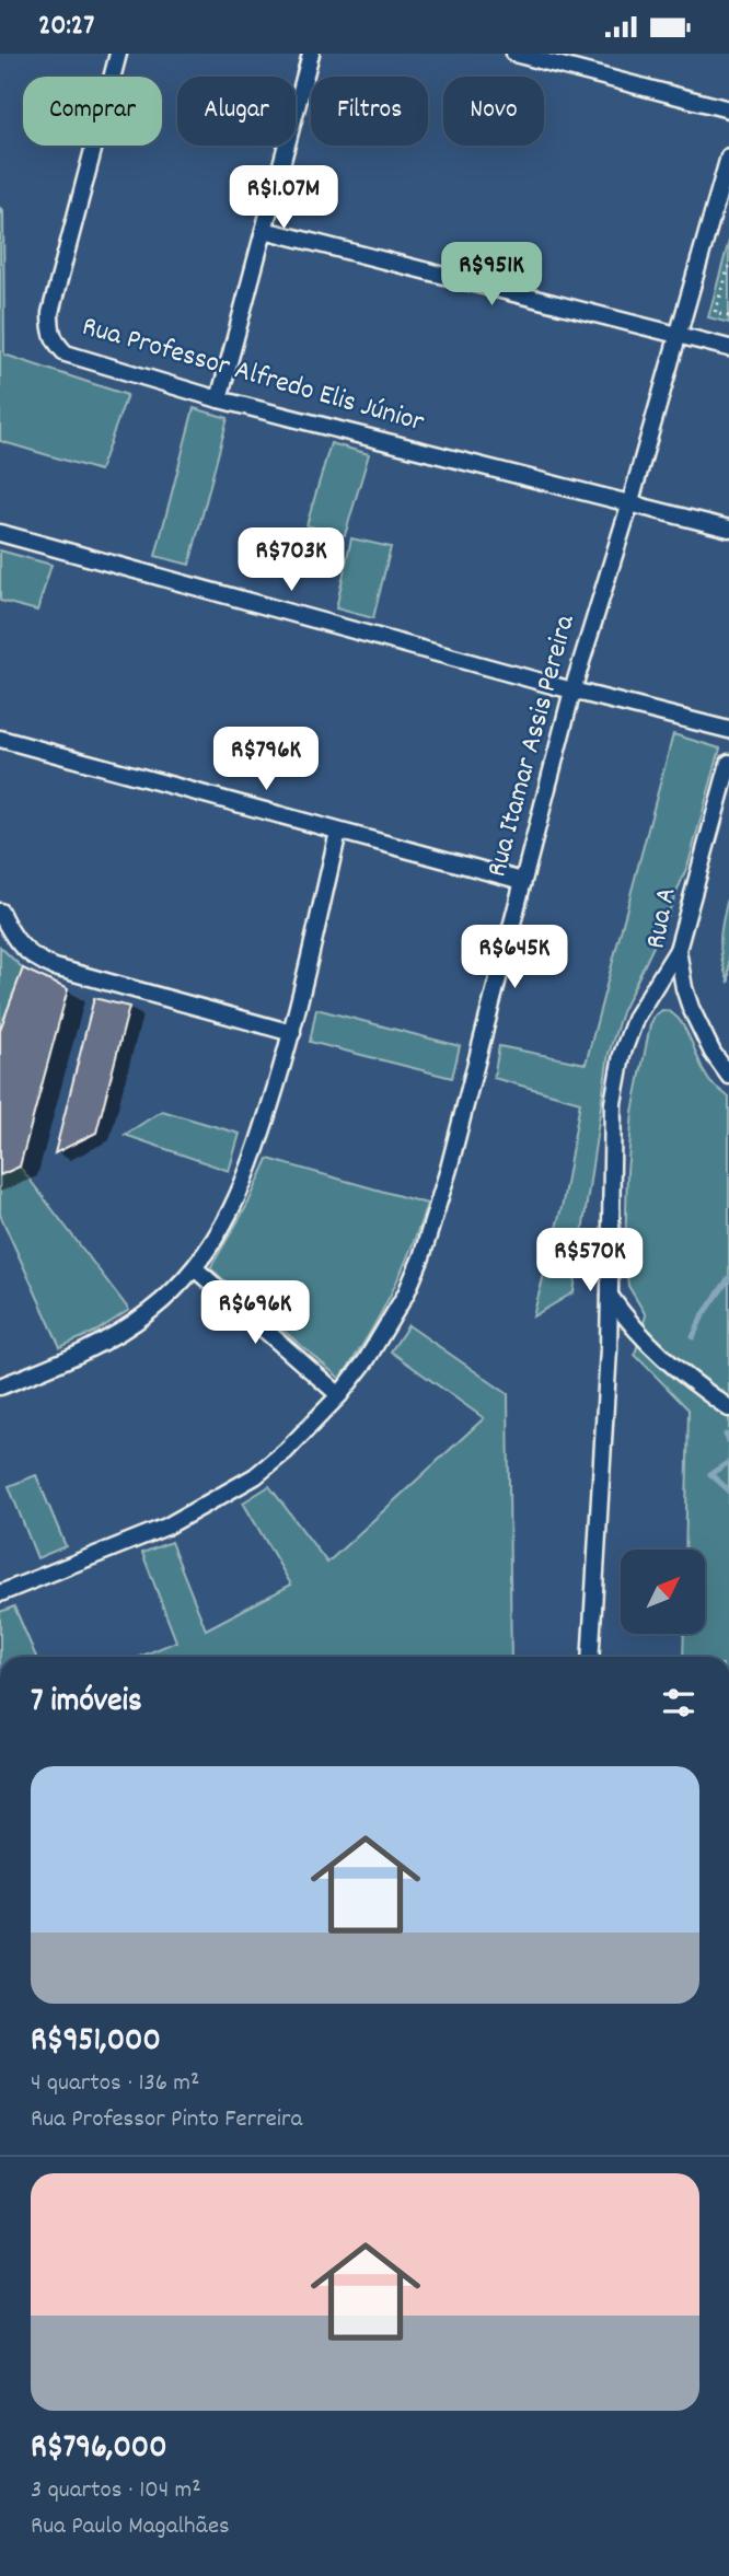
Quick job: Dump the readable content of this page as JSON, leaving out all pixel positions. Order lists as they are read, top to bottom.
{
  "streets": {
    "street": ["Rua Professor Alfredo Elis Júnior", "Rua Itamar Assis Pereira", "Rua A"]
  },
  "crossings": [
    ["Rua Professor Alfredo Elis Júnior", "Rua Itamar Assis Pereira"]
  ],
  "north": "top right",
  "page": {
    "status": "20:27",
    "chip": [
      "Comprar",
      "Alugar",
      "Filtros",
      "Novo"
    ],
    "price": [
      "R$1.07M",
      "R$951K",
      "R$703K",
      "R$796K",
      "R$645K",
      "R$570K",
      "R$696K"
    ],
    "heading": "7 imóveis",
    "list": [
      {
        "name": "R$951,000",
        "note": "4 quartos · 136 m² · Rua Professor Pinto Ferreira"
      },
      {
        "name": "R$796,000",
        "note": "3 quartos · 104 m² · Rua Paulo Magalhães"
      }
    ]
  }
}
